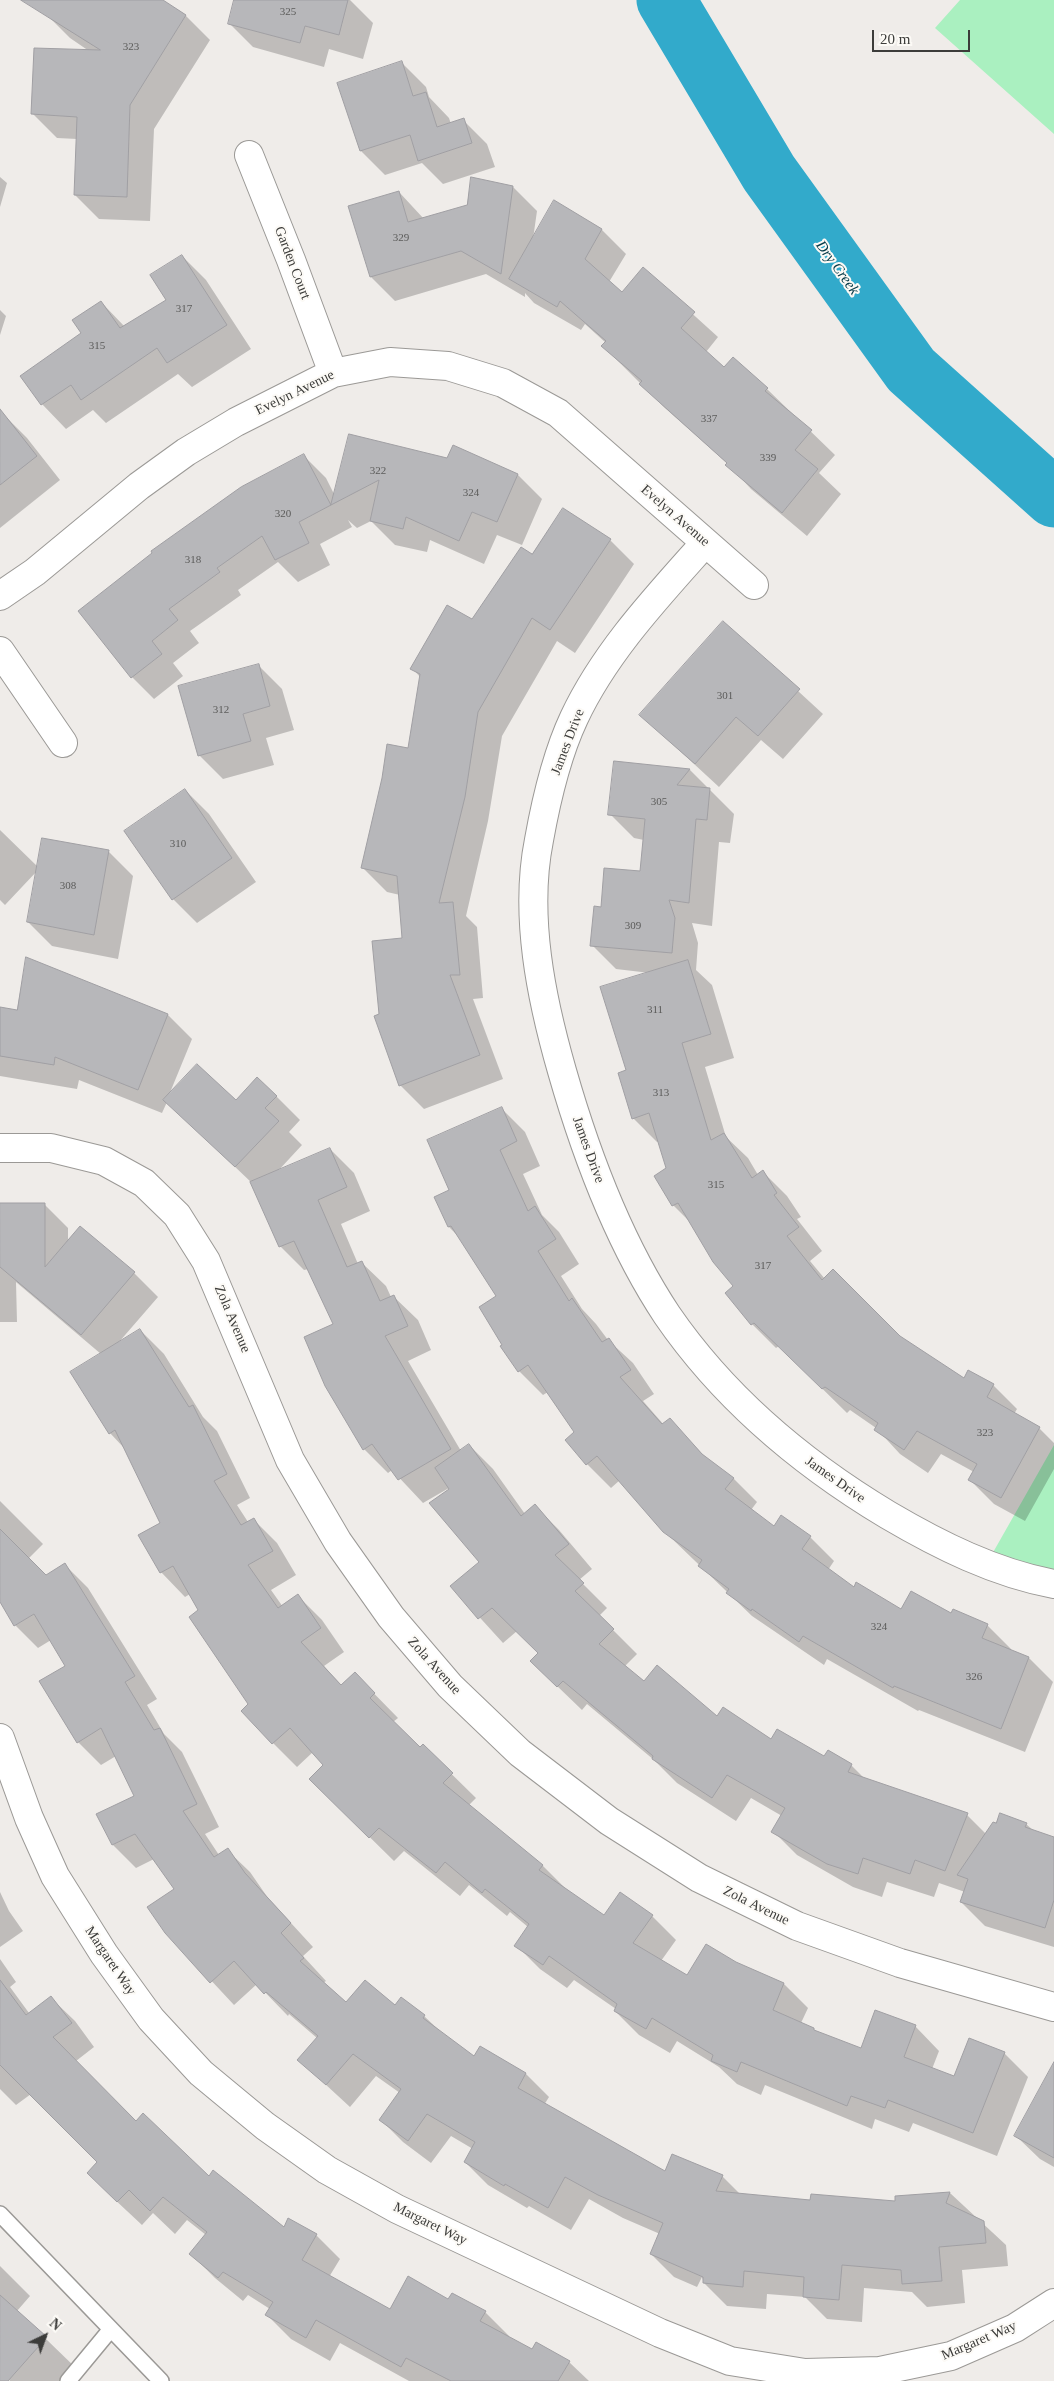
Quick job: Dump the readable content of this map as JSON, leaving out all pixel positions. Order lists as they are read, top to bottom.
{
  "streets": {
    "street": [
      "Garden Court",
      "Evelyn Avenue",
      "James Drive",
      "Zola Avenue",
      "Margaret Way"
    ]
  },
  "crossings": [
    ["Garden Court", "Evelyn Avenue"],
    ["Evelyn Avenue", "James Drive"]
  ],
  "water": ["Dry Creek"],
  "house_numbers": [
    "325",
    "323",
    "329",
    "317",
    "315",
    "337",
    "339",
    "322",
    "324",
    "320",
    "318",
    "301",
    "312",
    "305",
    "310",
    "308",
    "309",
    "311",
    "313",
    "315",
    "317",
    "323",
    "324",
    "326"
  ],
  "scale_bar": "20 m",
  "north": "top right"
}
